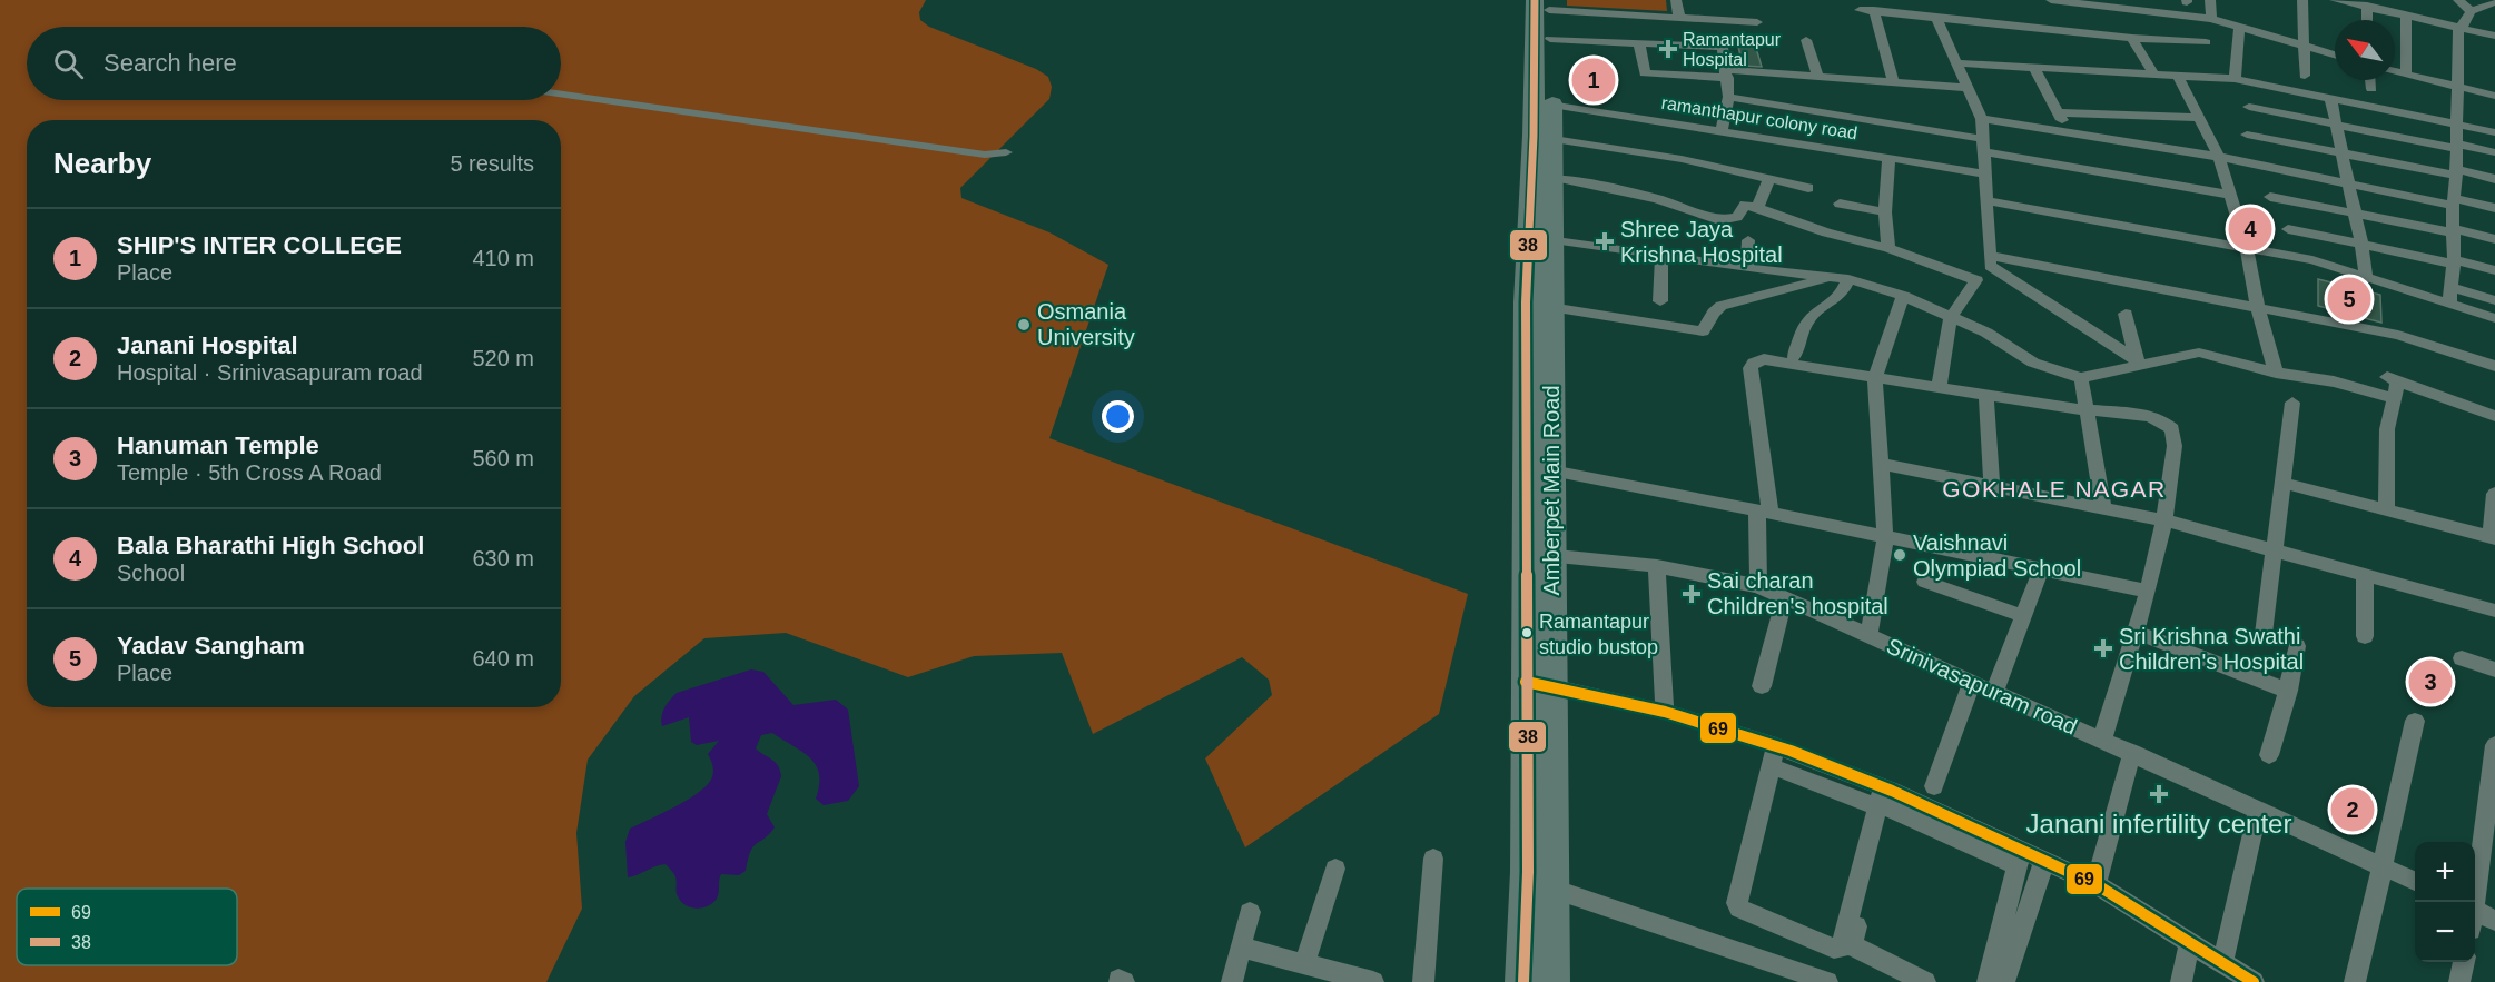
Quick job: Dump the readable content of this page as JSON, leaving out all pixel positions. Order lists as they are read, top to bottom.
{
  "streets": {
    "highway": ["Amberpet Main Road"],
    "street": ["ramanthapur colony road", "Srinivasapuram road"]
  },
  "crossings": [
    ["ramanthapur colony road", "Amberpet Main Road"],
    ["Amberpet Main Road", "Srinivasapuram road"]
  ],
  "districts": ["GOKHALE NAGAR"],
  "places": {
    "health": [
      "Ramantapur Hospital",
      "Shree Jaya Krishna Hospital",
      "Sai charan Children's hospital",
      "Sri Krishna Swathi Children's Hospital",
      "Janani infertility center"
    ],
    "other": ["Osmania University", "Vaishnavi Olympiad School", "Ramantapur studio bustop"]
  },
  "lines": ["transit line 38", "transit line 69"],
  "legend": ["69", "38"],
  "north": "top left",
  "page": {
    "search": "Search here",
    "pins": [
      "1",
      "4",
      "5",
      "3",
      "2"
    ],
    "heading": ["Nearby", "5 results"],
    "list": [
      {
        "mark": "1",
        "name": "SHIP'S INTER COLLEGE",
        "note": "Place",
        "value": "410 m"
      },
      {
        "mark": "2",
        "name": "Janani Hospital",
        "note": "Hospital · Srinivasapuram road",
        "value": "520 m"
      },
      {
        "mark": "3",
        "name": "Hanuman Temple",
        "note": "Temple · 5th Cross A Road",
        "value": "560 m"
      },
      {
        "mark": "4",
        "name": "Bala Bharathi High School",
        "note": "School",
        "value": "630 m"
      },
      {
        "mark": "5",
        "name": "Yadav Sangham",
        "note": "Place",
        "value": "640 m"
      }
    ],
    "map_buttons": ["+", "−"]
  }
}
